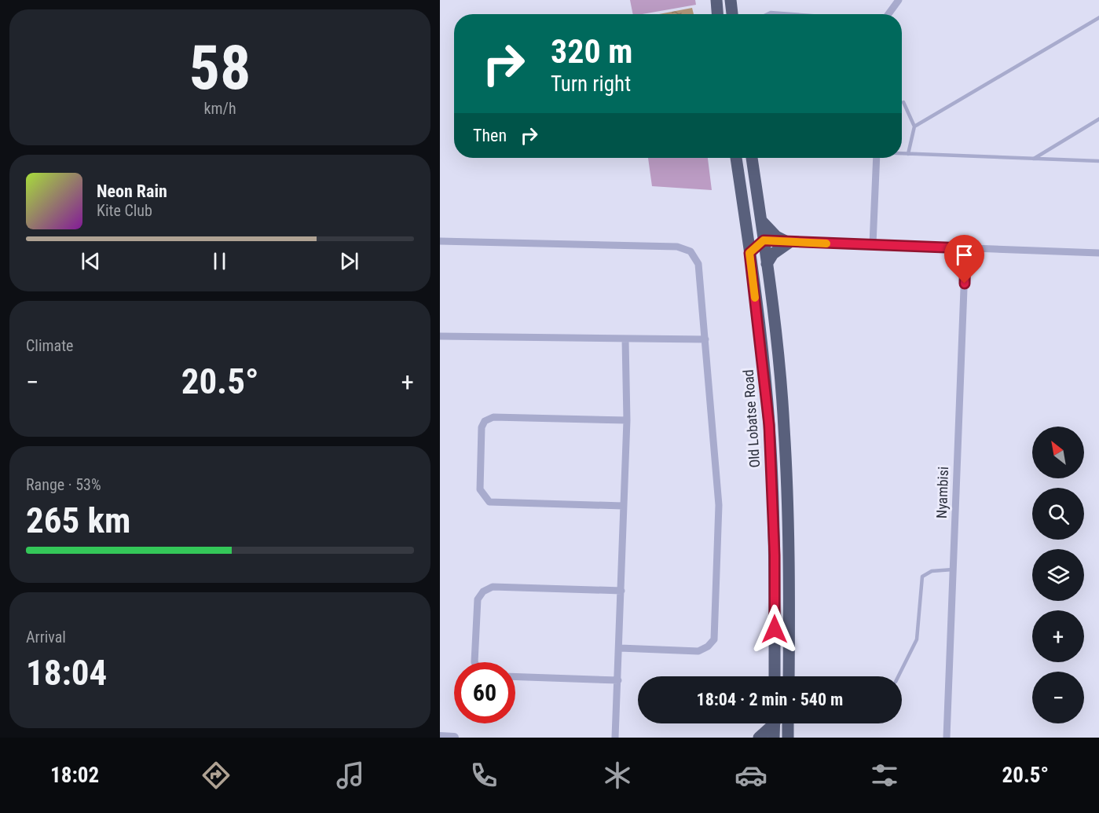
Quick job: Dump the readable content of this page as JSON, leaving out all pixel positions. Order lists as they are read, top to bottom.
{
  "streets": {
    "main road": ["Old Lobatse Road"],
    "street": ["Nyambisi"]
  },
  "north": "top left",
  "page": {
    "tile": [
      ["58", "km/h"],
      "Climate",
      ["Range · 53%", "265 km"],
      ["Arrival", "18:04"]
    ],
    "turn": ["320 m", "Turn right"],
    "then": "Then",
    "song": ["Neon Rain", "Kite Club"],
    "heat": ["−", "20.5°", "+"],
    "map_buttons": ["+", "−"],
    "limit": "60",
    "trip": "18:04 · 2 min · 540 m",
    "tabs": ["18:02", "20.5°"]
  }
}
